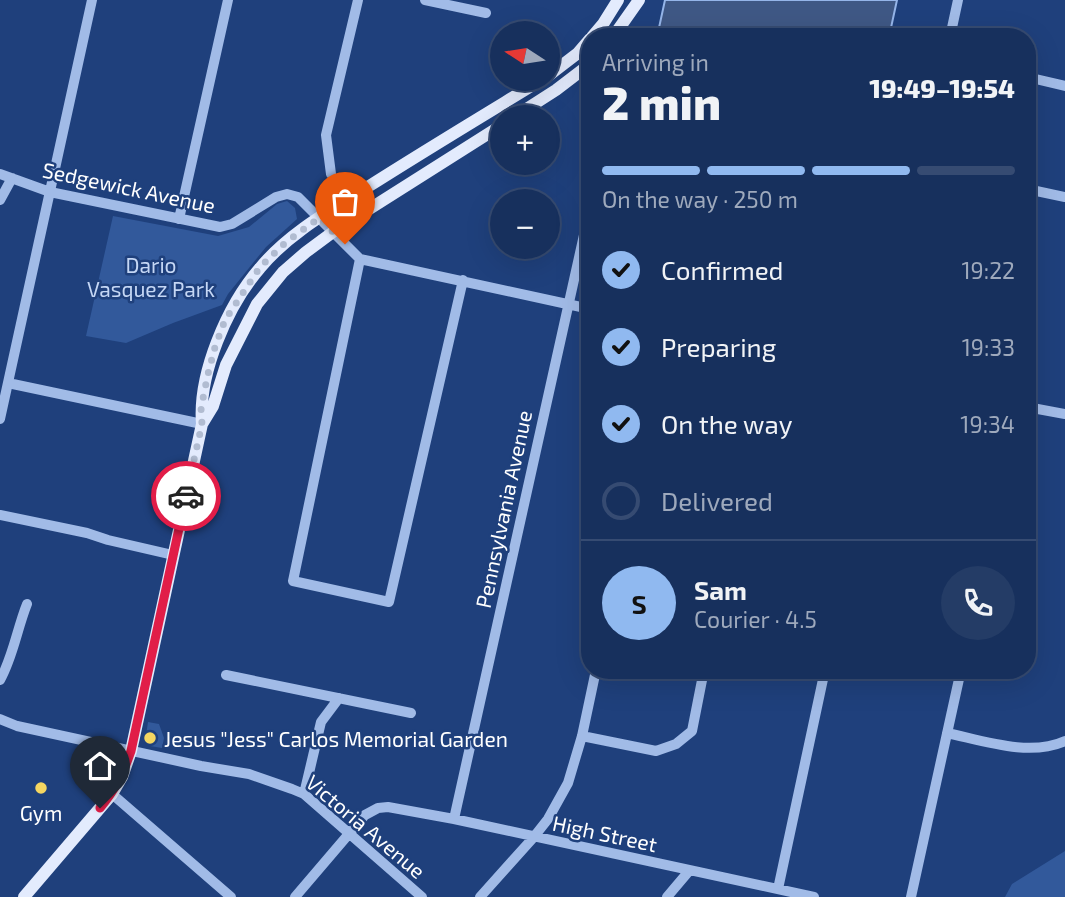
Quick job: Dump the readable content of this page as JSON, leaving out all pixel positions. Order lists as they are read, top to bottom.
{
  "streets": {
    "street": [
      "Sedgewick Avenue",
      "Pennsylvania Avenue",
      "Victoria Avenue",
      "High Street"
    ]
  },
  "crossings": [
    ["Pennsylvania Avenue", "High Street"],
    ["Victoria Avenue", "High Street"]
  ],
  "parks": ["Dario Vasquez Park"],
  "places": ["Jesus \"Jess\" Carlos Memorial Garden", "Gym"],
  "north": "left",
  "page": {
    "map_buttons": ["+", "−"],
    "heading": ["2 min", "Arriving in", "19:49–19:54"],
    "panel": ["Sam", "Courier · 4.5"],
    "bar": "On the way · 250 m",
    "list": [
      ["Confirmed", "19:22"],
      ["Preparing", "19:33"],
      ["On the way", "19:34"],
      "Delivered"
    ],
    "round": "S"
  }
}
